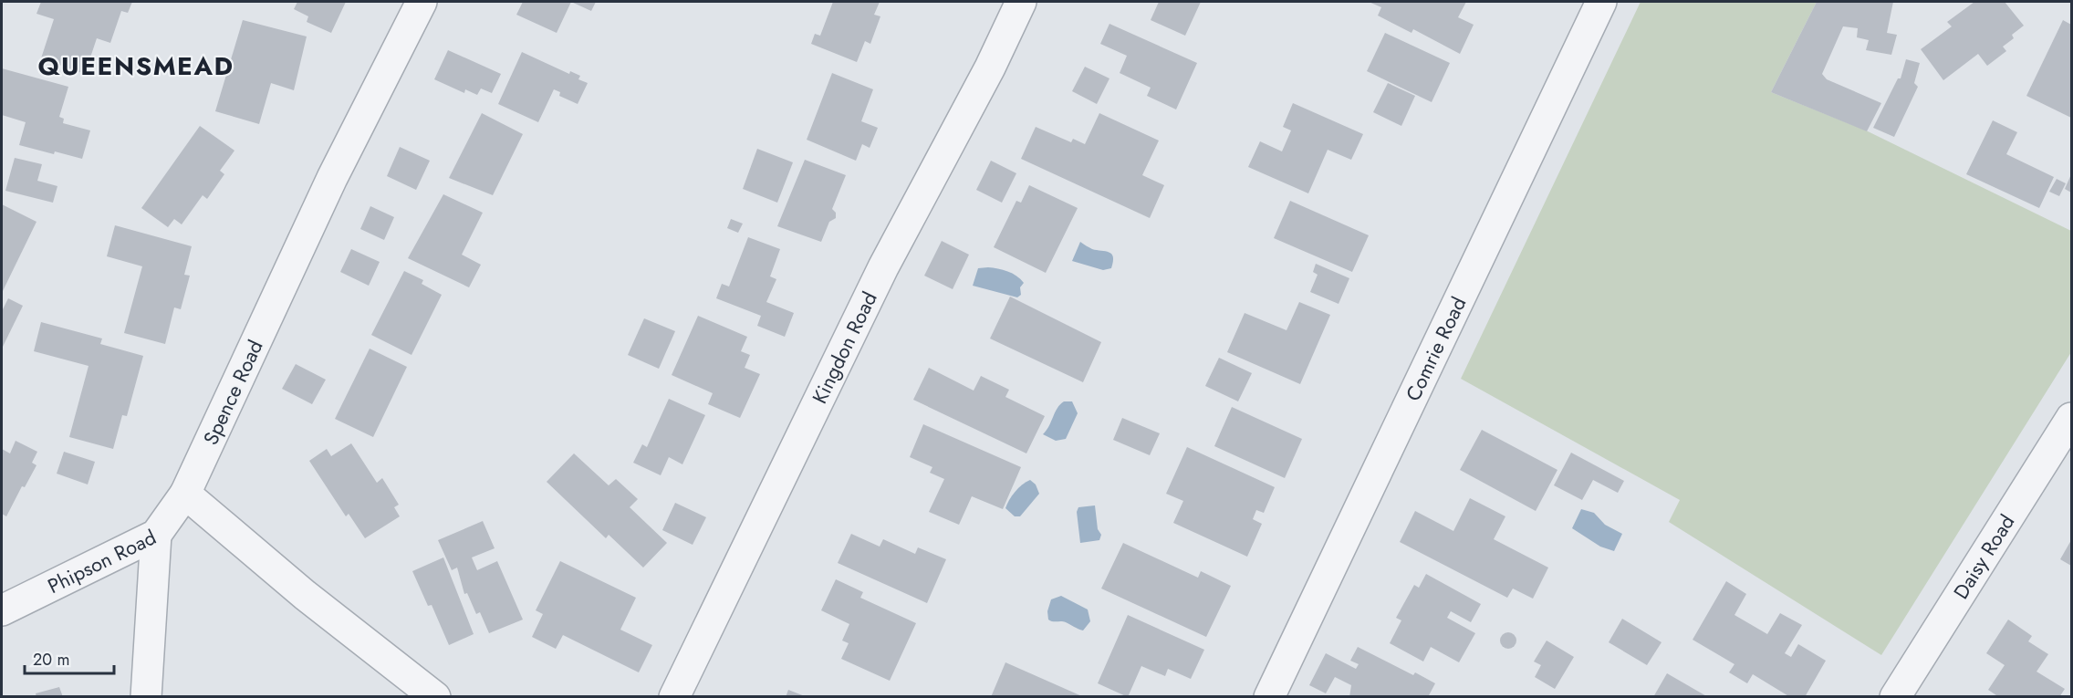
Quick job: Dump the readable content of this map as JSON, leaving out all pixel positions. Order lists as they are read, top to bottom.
{
  "streets": {
    "street": [
      "Kingdon Road",
      "Comrie Road",
      "Spence Road",
      "Daisy Road",
      "Phipson Road"
    ]
  },
  "crossings": [
    ["Spence Road", "Phipson Road"]
  ],
  "districts": ["QUEENSMEAD"],
  "scale_bar": "20 m"
}
